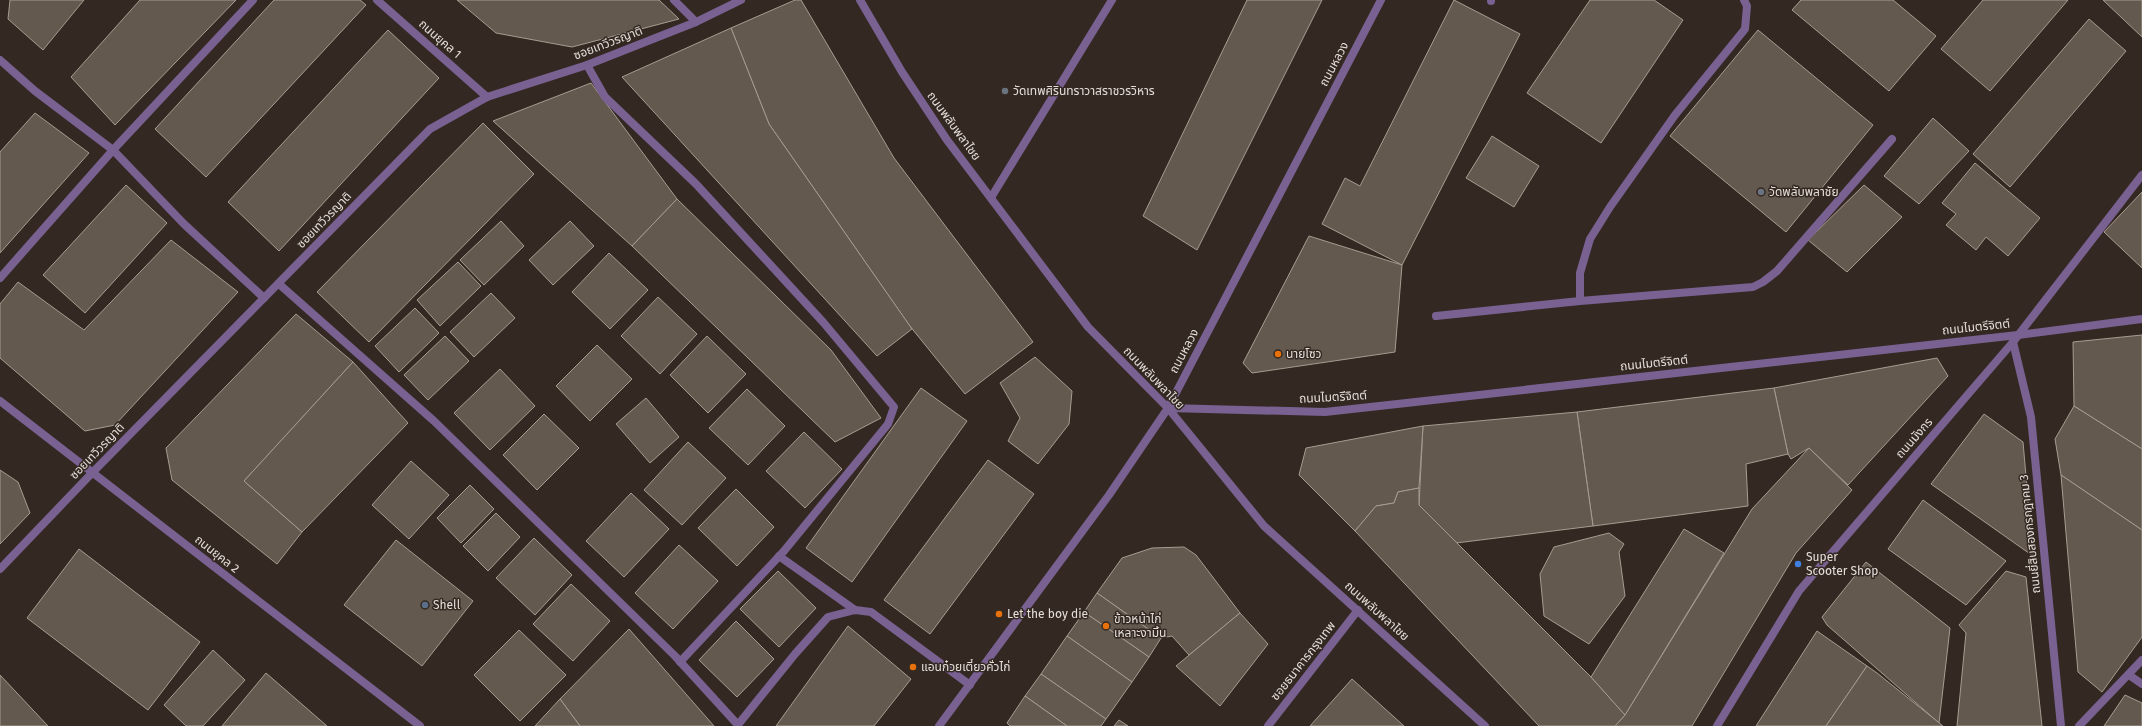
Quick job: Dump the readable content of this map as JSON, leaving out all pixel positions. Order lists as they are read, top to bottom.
{
  "streets": {
    "street": [
      "ถนนยุคล 1",
      "ซอยเทวีวรญาติ",
      "ถนนหลวง",
      "ถนนพลับพลาไชย",
      "ถนนไมตรีจิตต์",
      "ถนนมังกร",
      "ถนนยี่สิบสองกรกฎาคม 3",
      "ถนนยุคล 2",
      "ซอยธนาคารกรุงเทพ"
    ]
  },
  "crossings": [
    ["ถนนยุคล 1", "ซอยเทวีวรญาติ"],
    ["ซอยเทวีวรญาติ", "ถนนยุคล 2"],
    ["ถนนหลวง", "ถนนพลับพลาไชย"],
    ["ถนนหลวง", "ถนนไมตรีจิตต์"],
    ["ถนนพลับพลาไชย", "ถนนไมตรีจิตต์"],
    ["ถนนพลับพลาไชย", "ซอยธนาคารกรุงเทพ"],
    ["ถนนไมตรีจิตต์", "ถนนมังกร"],
    ["ถนนมังกร", "ถนนยี่สิบสองกรกฎาคม 3"]
  ],
  "places": [
    "วัดเทพศิรินทราวาสราชวรวิหาร",
    "วัดพลับพลาชัย",
    "นายโซว",
    "Super Scooter Shop",
    "Shell",
    "Let the boy die",
    "ข้าวหน้าไก่ เหลาะงามิ้น",
    "แอนก๋วยเตี๋ยวคั่วไก่"
  ]
}
